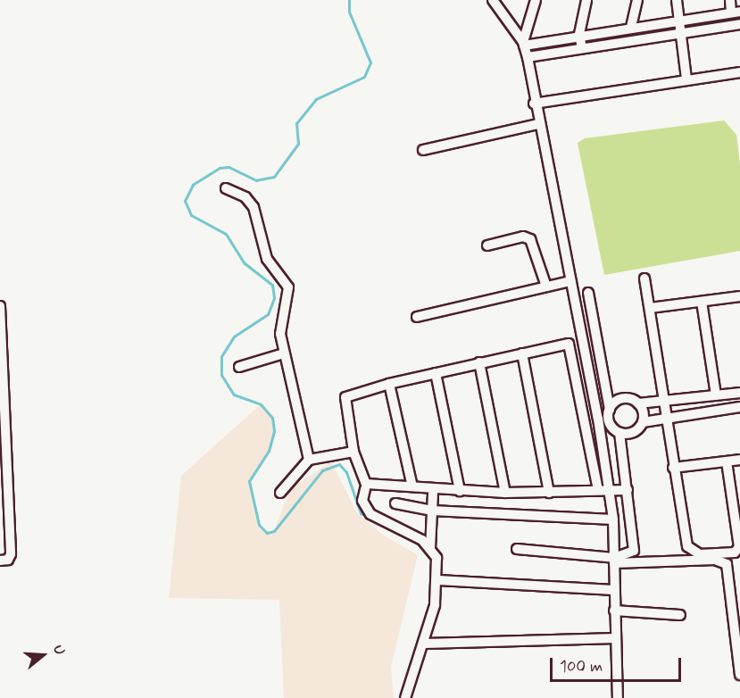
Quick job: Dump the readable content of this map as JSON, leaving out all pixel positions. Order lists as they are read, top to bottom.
{
  "scale_bar": "100 m",
  "north": "right"
}
